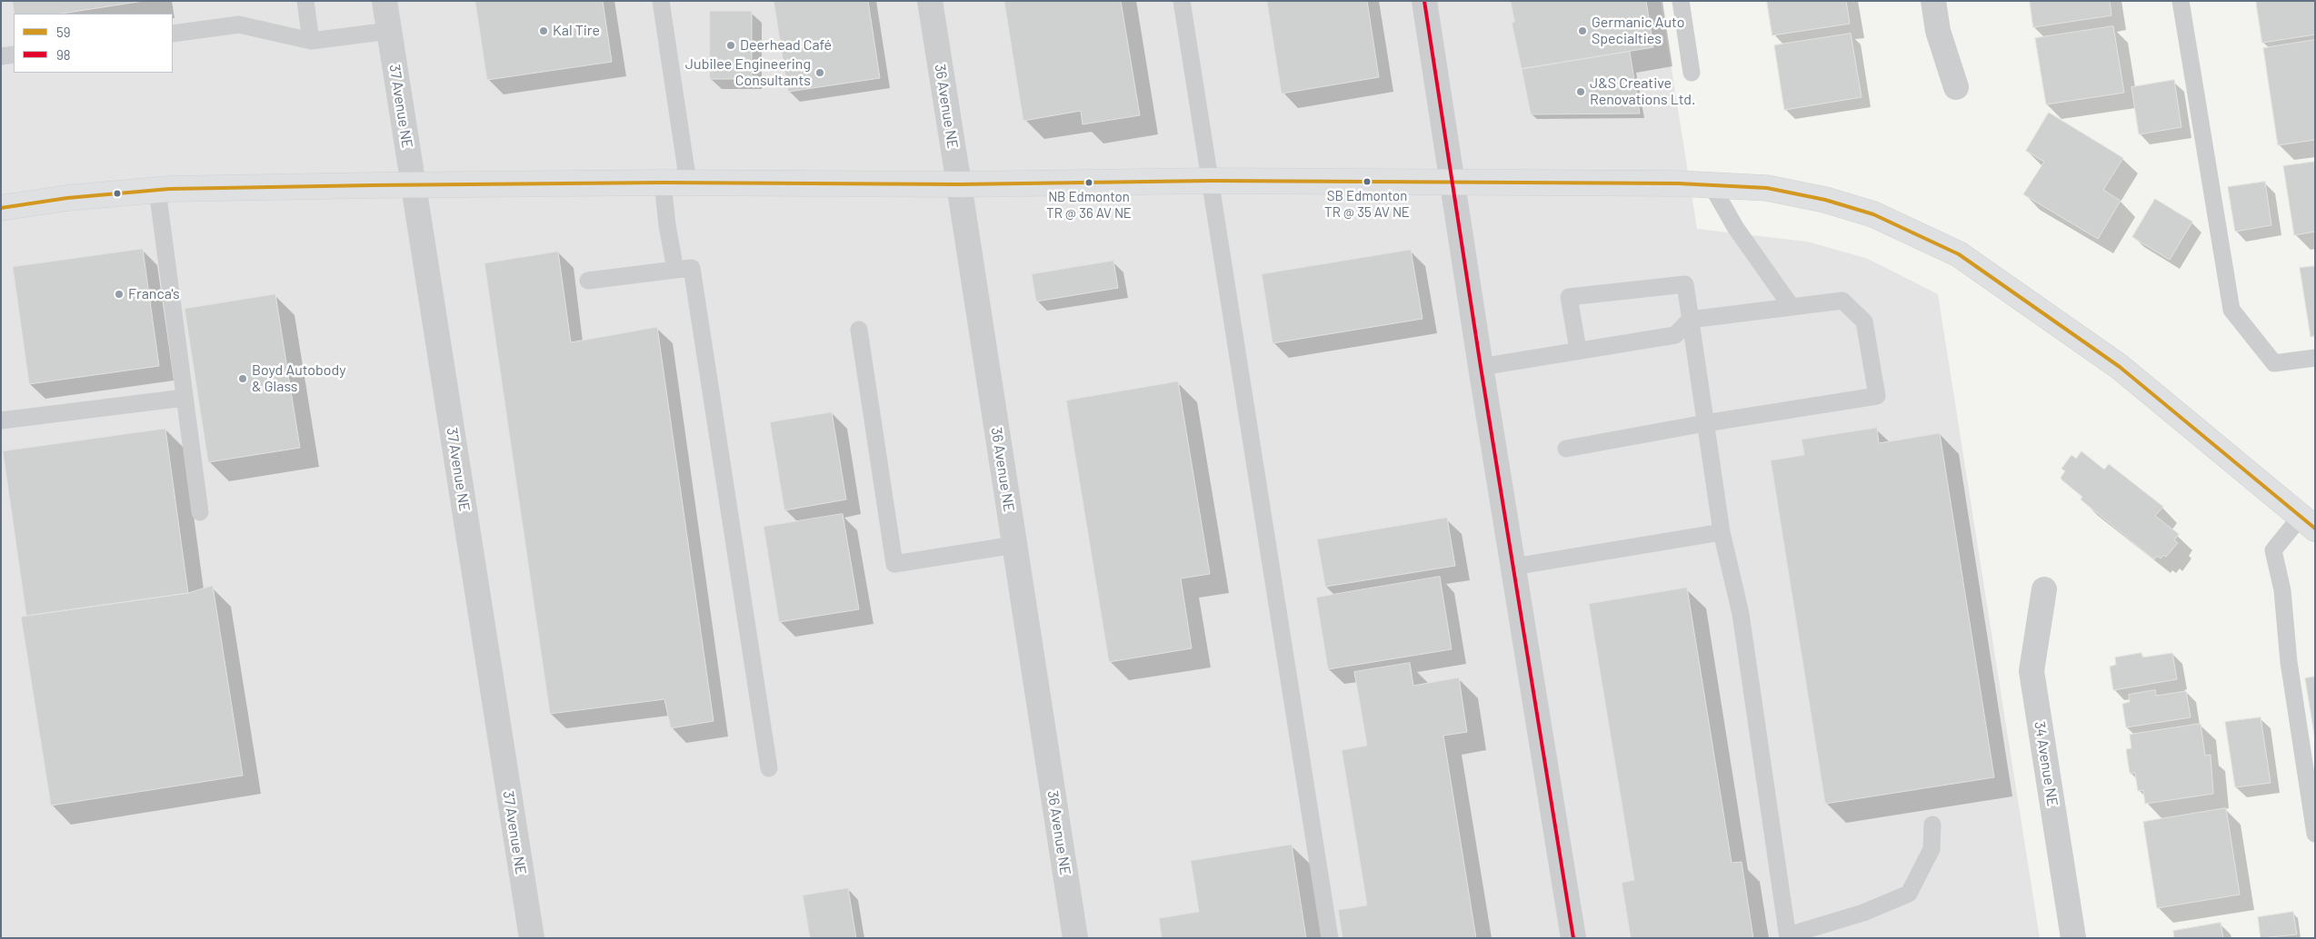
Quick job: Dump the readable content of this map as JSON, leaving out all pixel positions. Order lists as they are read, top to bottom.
{
  "streets": {
    "street": ["37 Avenue NE", "36 Avenue NE", "34 Avenue NE"]
  },
  "places": [
    "Kal Tire",
    "Germanic Auto Specialties",
    "Deerhead Café",
    "Jubilee Engineering Consultants",
    "J&S Creative Renovations Ltd.",
    "SB Edmonton TR @ 35 AV NE",
    "NB Edmonton TR @ 36 AV NE",
    "Franca's",
    "Boyd Autobody & Glass"
  ],
  "lines": ["transit line 98", "transit line 59"],
  "legend": ["59", "98"]
}
